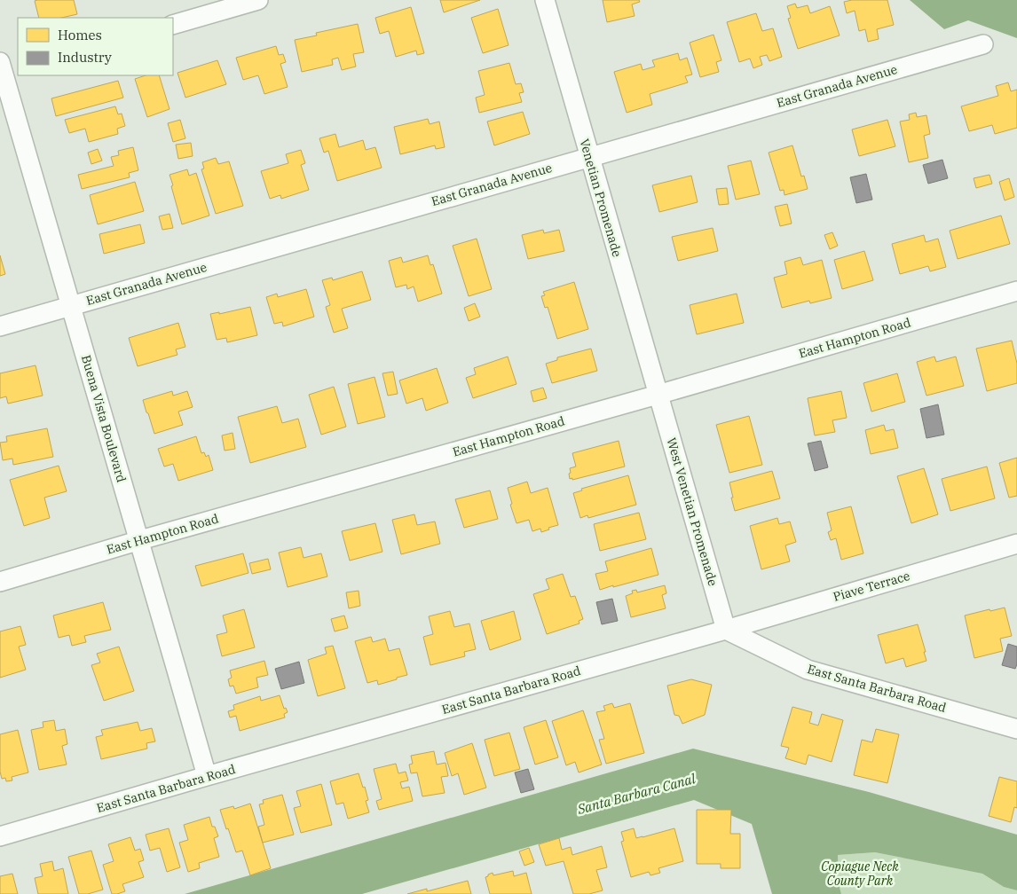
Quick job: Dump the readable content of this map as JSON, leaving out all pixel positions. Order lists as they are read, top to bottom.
{
  "streets": {
    "street": [
      "East Granada Avenue",
      "Venetian Promenade",
      "East Hampton Road",
      "Buena Vista Boulevard",
      "West Venetian Promenade",
      "Piave Terrace",
      "East Santa Barbara Road"
    ]
  },
  "crossings": [
    ["East Granada Avenue", "Venetian Promenade"],
    ["East Granada Avenue", "Buena Vista Boulevard"],
    ["Venetian Promenade", "East Hampton Road"],
    ["Venetian Promenade", "West Venetian Promenade"],
    ["East Hampton Road", "Buena Vista Boulevard"],
    ["East Hampton Road", "West Venetian Promenade"],
    ["Buena Vista Boulevard", "East Santa Barbara Road"],
    ["West Venetian Promenade", "Piave Terrace"],
    ["West Venetian Promenade", "East Santa Barbara Road"],
    ["Piave Terrace", "East Santa Barbara Road"]
  ],
  "water": ["Santa Barbara Canal"],
  "parks": ["Copiague Neck County Park"],
  "legend": ["Homes", "Industry"]
}
